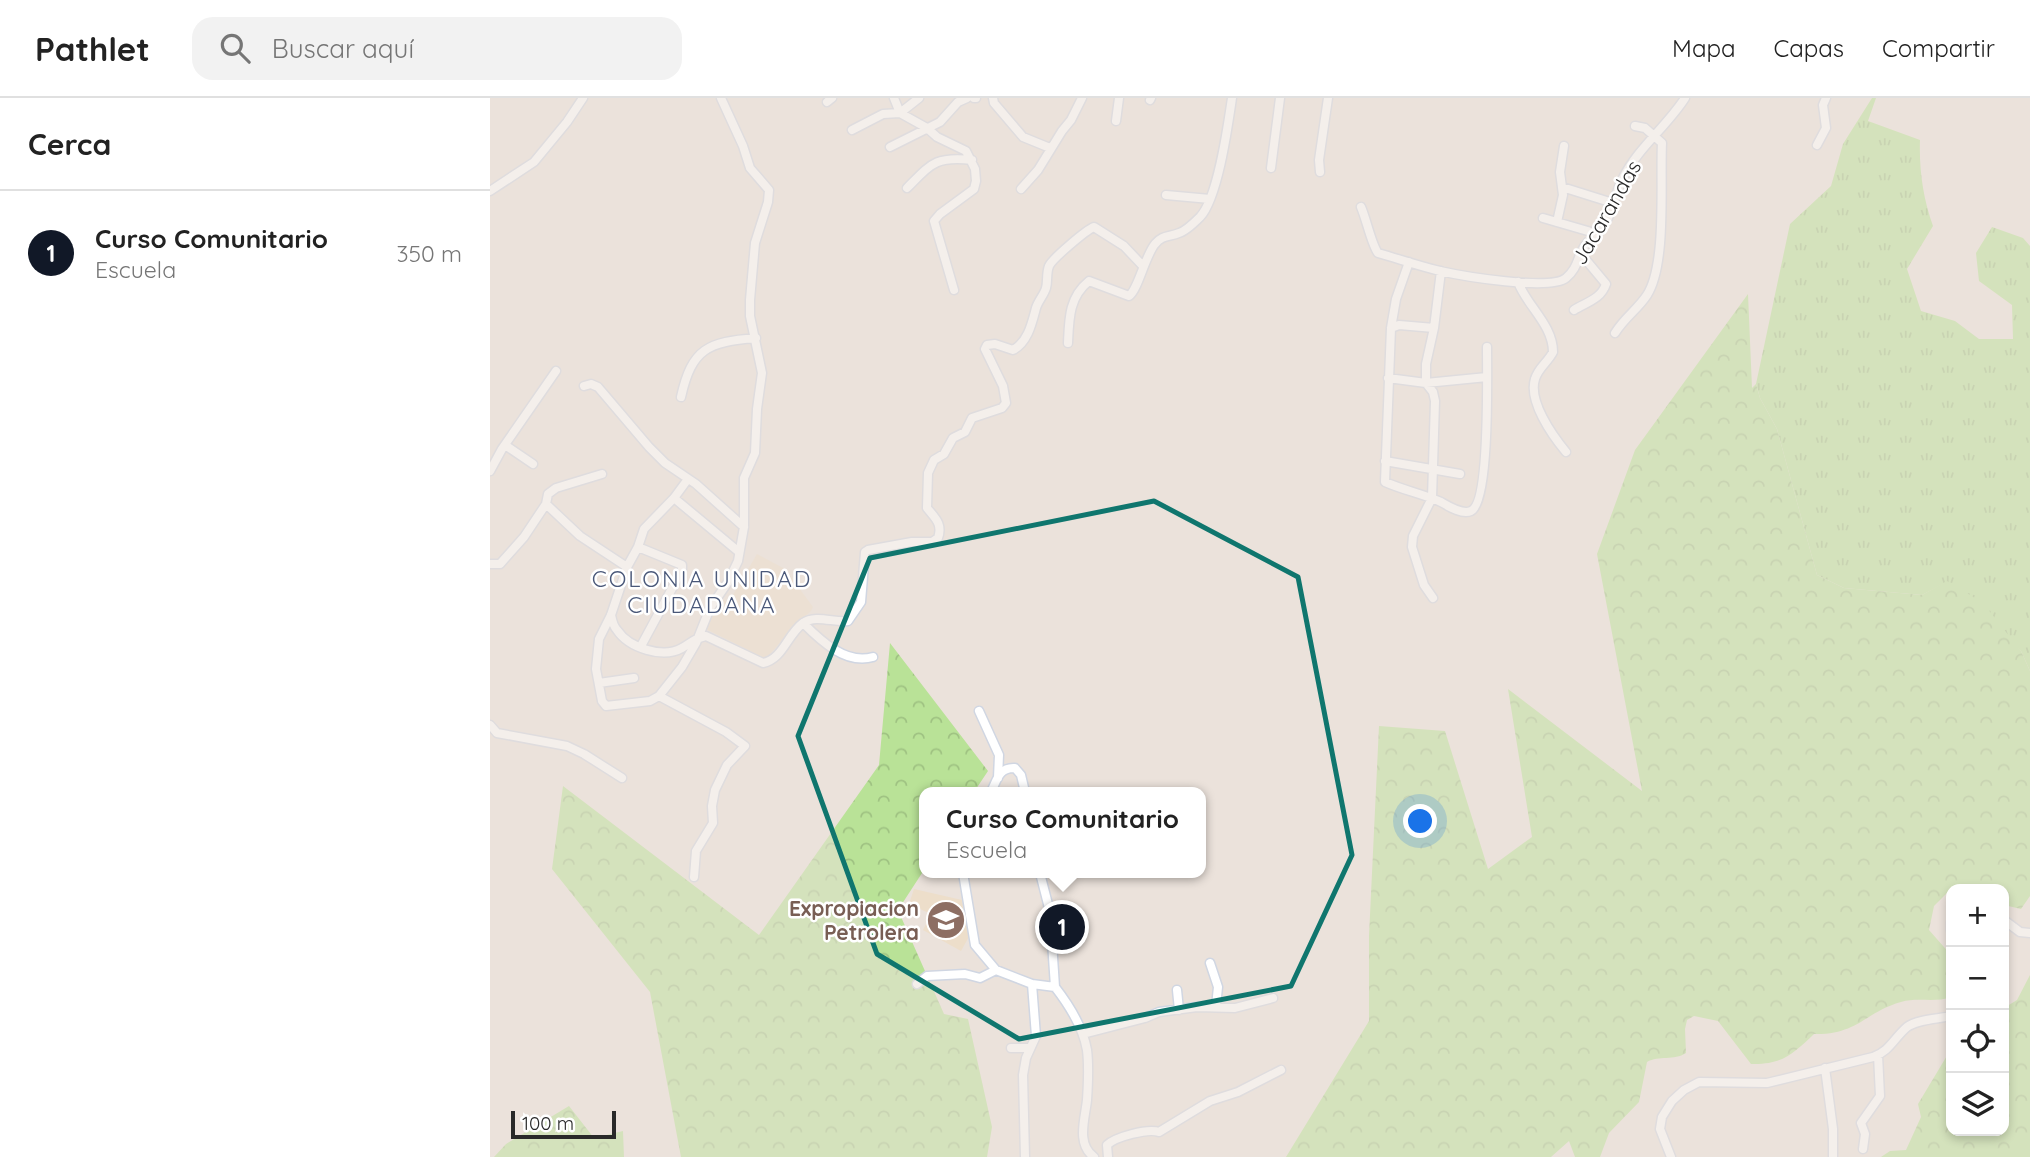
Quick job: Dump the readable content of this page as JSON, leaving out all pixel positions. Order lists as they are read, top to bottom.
{
  "streets": {
    "street": ["Jacarandas"]
  },
  "districts": ["COLONIA UNIDAD CIUDADANA"],
  "places": {
    "school or university": ["Expropiacion Petrolera"]
  },
  "scale_bar": "100 m",
  "page": {
    "header": "Pathlet",
    "search": "Buscar aquí",
    "nav": ["Mapa", "Capas", "Compartir"],
    "heading": "Cerca",
    "list": [
      {
        "mark": "1",
        "name": "Curso Comunitario",
        "note": "Escuela",
        "value": "350 m"
      }
    ],
    "popup": ["Curso Comunitario", "Escuela"],
    "map_buttons": ["+", "−"],
    "pins": "1",
    "scale": "100 m"
  }
}
